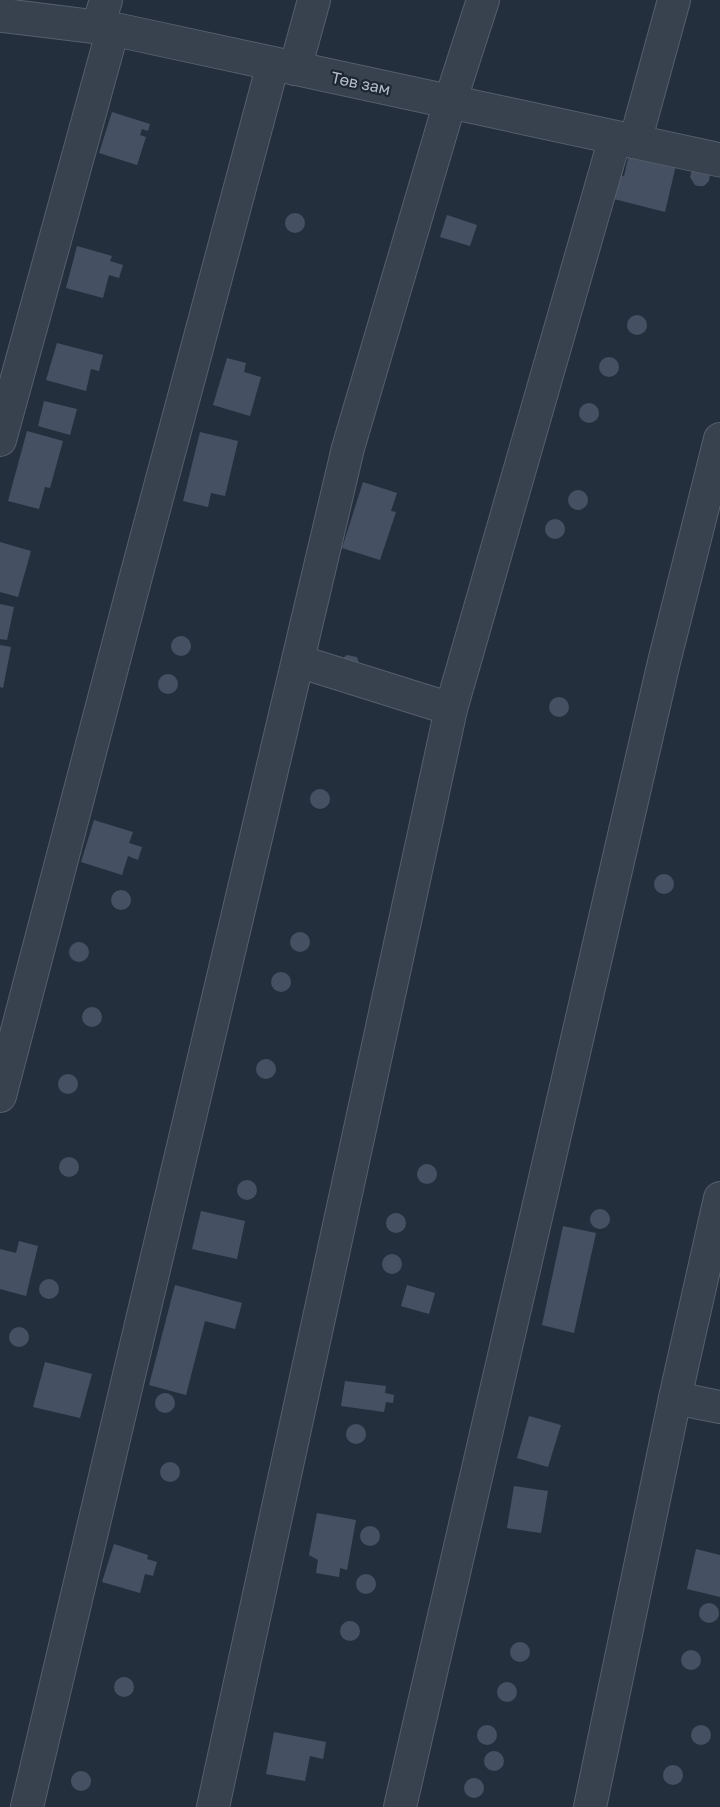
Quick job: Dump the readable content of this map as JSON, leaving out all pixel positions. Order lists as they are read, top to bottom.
{
  "streets": {
    "street": ["Төв зам"]
  }
}
